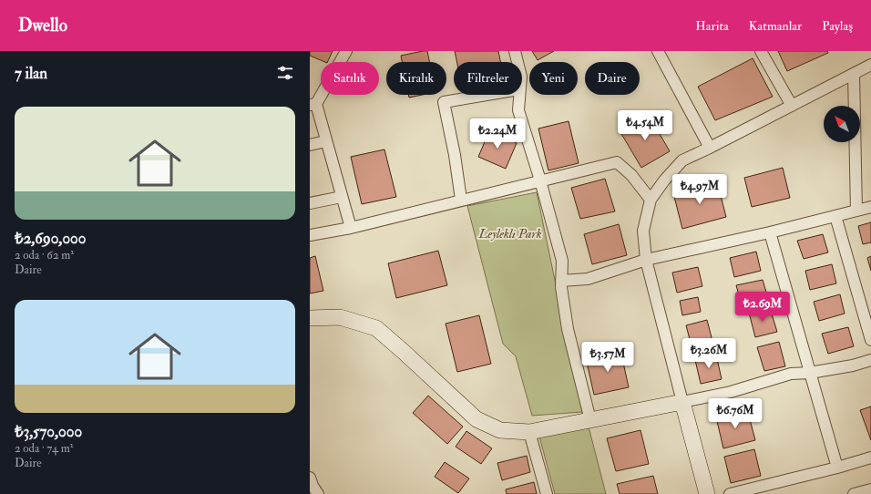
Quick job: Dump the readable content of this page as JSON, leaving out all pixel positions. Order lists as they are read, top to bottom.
{
  "parks": ["Leylekli Park"],
  "north": "top left",
  "page": {
    "header": "Dwello",
    "nav": ["Harita", "Katmanlar", "Paylaş"],
    "heading": "7 ilan",
    "chip": [
      "Satılık",
      "Kiralık",
      "Filtreler",
      "Yeni",
      "Daire"
    ],
    "list": [
      {
        "name": "₺2,690,000",
        "note": "2 oda · 62 m² · Daire"
      },
      {
        "name": "₺3,570,000",
        "note": "2 oda · 74 m² · Daire"
      }
    ],
    "price": [
      "₺4.54M",
      "₺2.24M",
      "₺4.97M",
      "₺2.69M",
      "₺3.26M",
      "₺3.57M",
      "₺6.76M"
    ]
  }
}
